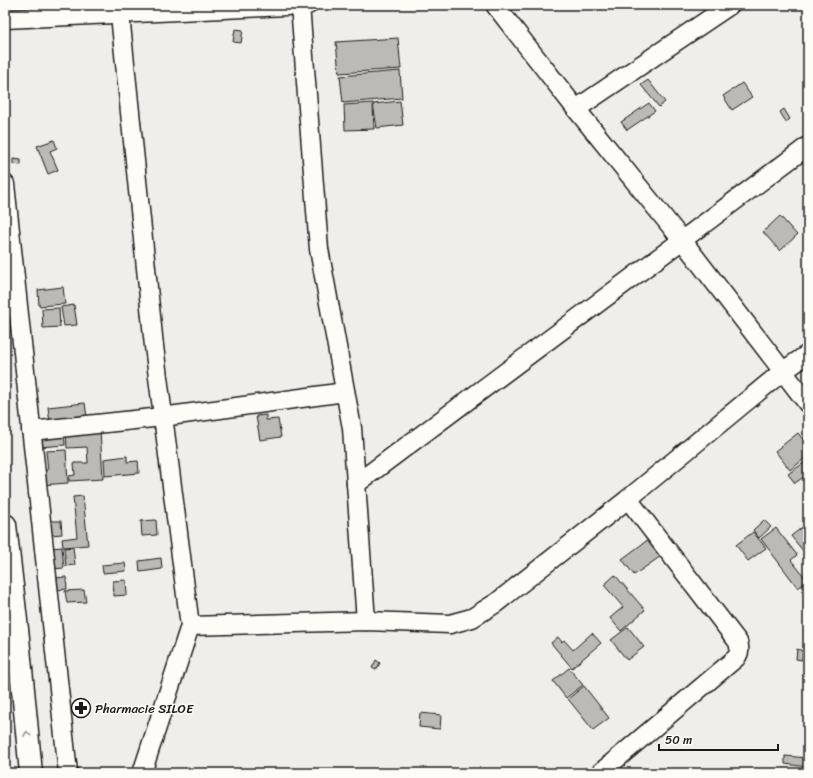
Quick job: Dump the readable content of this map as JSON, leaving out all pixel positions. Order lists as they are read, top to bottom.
{
  "places": {
    "pharmacy": ["Pharmacie SILOE"]
  },
  "scale_bar": "50 m"
}
